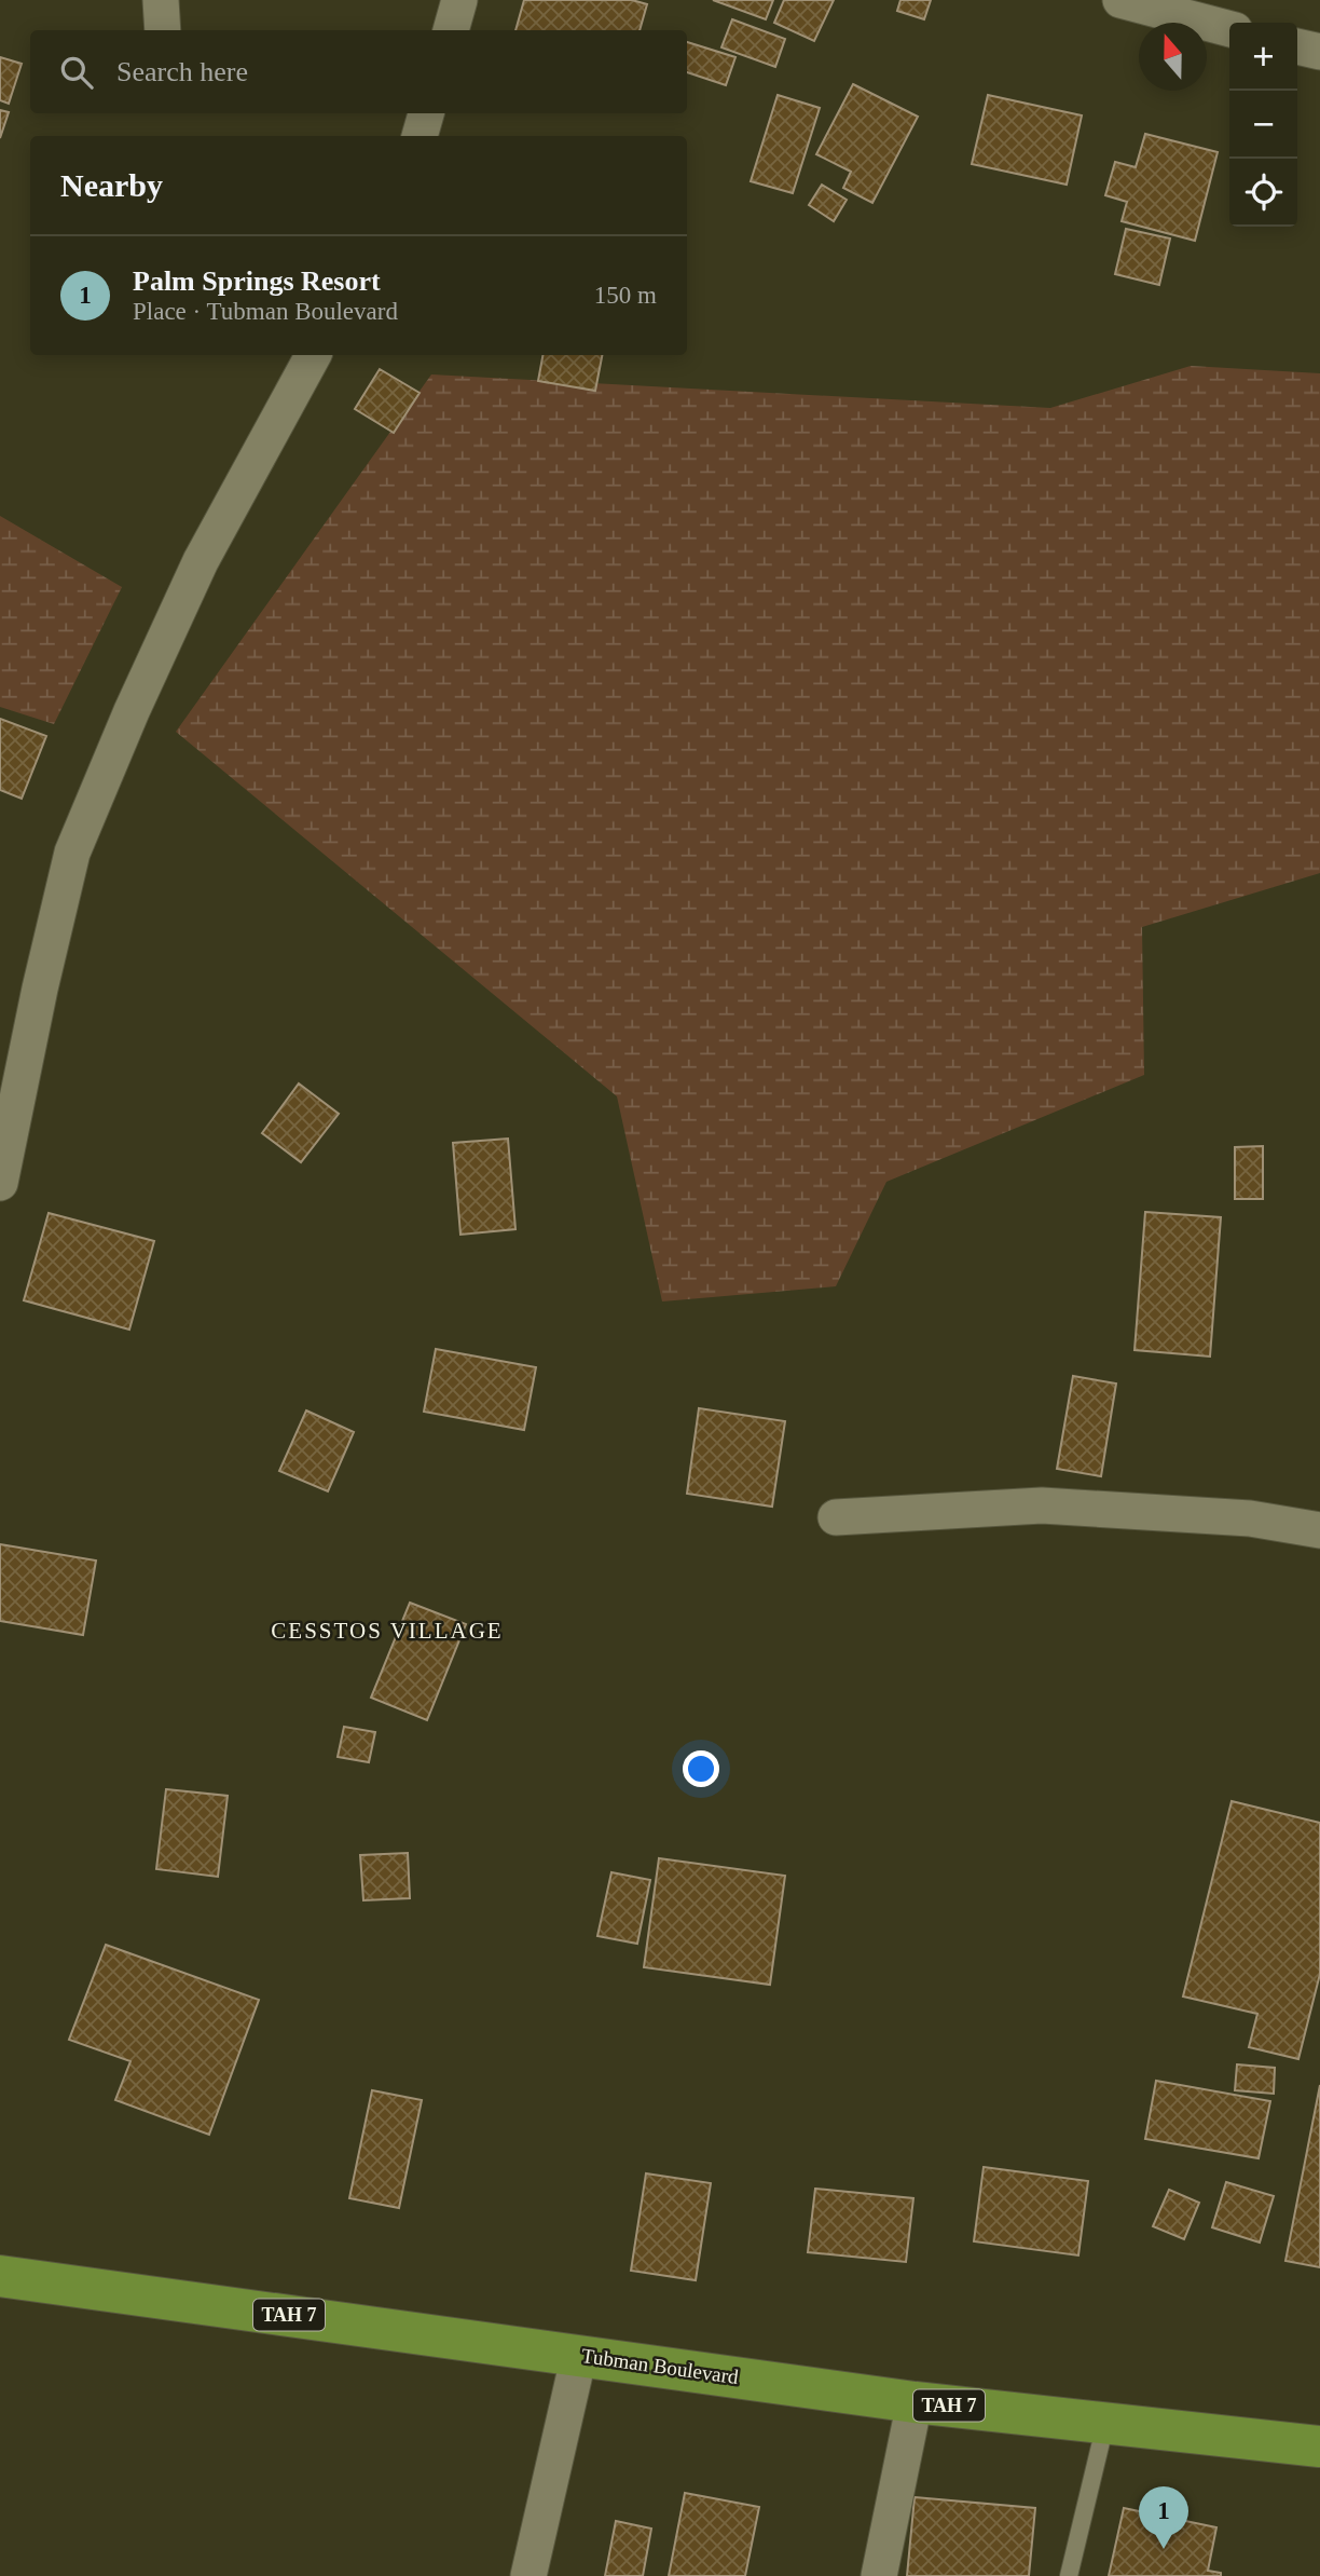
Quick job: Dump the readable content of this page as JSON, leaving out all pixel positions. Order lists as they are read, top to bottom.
{
  "streets": {
    "highway": ["TAH 7", "Tubman Boulevard"]
  },
  "districts": ["CESSTOS VILLAGE"],
  "north": "top",
  "page": {
    "map_buttons": ["+", "−"],
    "search": "Search here",
    "heading": "Nearby",
    "list": [
      {
        "mark": "1",
        "name": "Palm Springs Resort",
        "note": "Place · Tubman Boulevard",
        "value": "150 m"
      }
    ],
    "pins": "1"
  }
}
